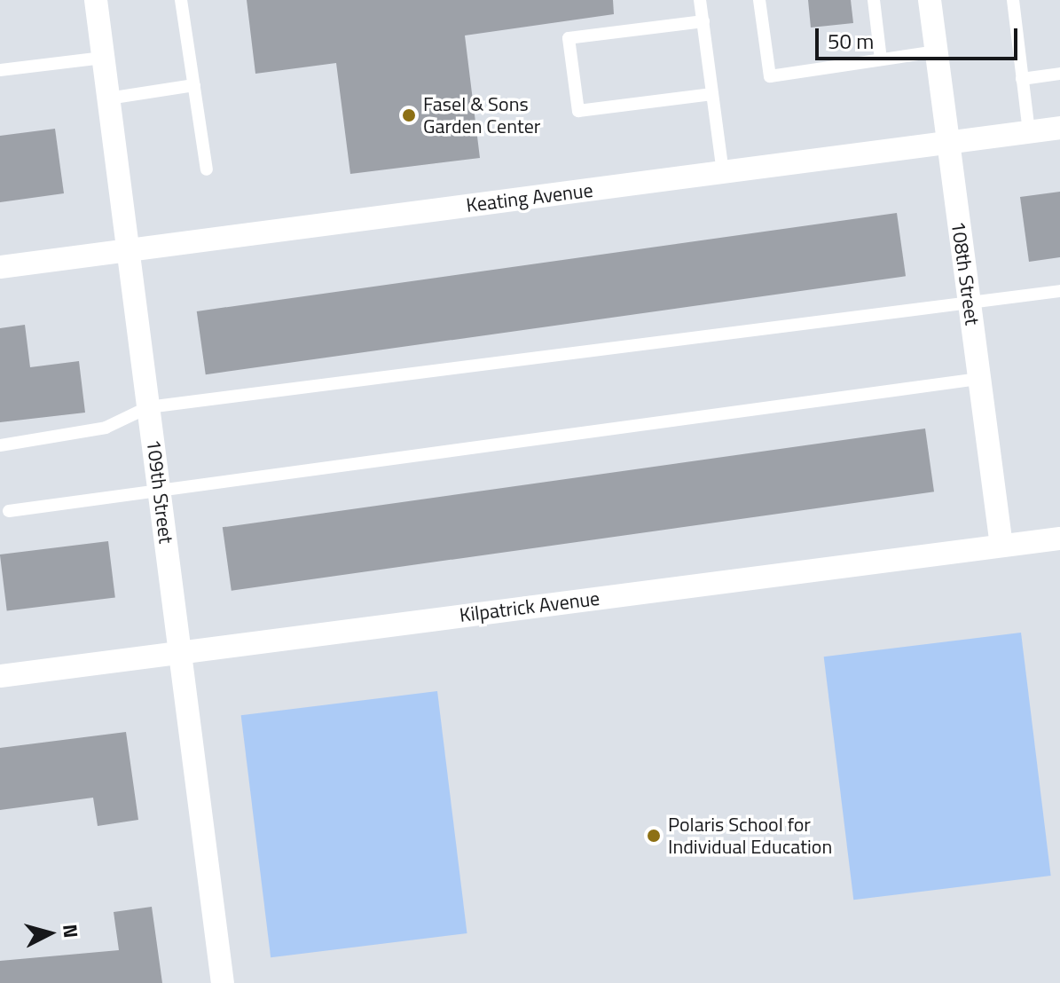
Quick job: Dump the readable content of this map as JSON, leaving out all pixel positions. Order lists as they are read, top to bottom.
{
  "streets": {
    "street": [
      "Keating Avenue",
      "108th Street",
      "109th Street",
      "Kilpatrick Avenue"
    ]
  },
  "crossings": [
    ["Keating Avenue", "108th Street"],
    ["Keating Avenue", "109th Street"],
    ["108th Street", "Kilpatrick Avenue"],
    ["109th Street", "Kilpatrick Avenue"]
  ],
  "places": ["Fasel & Sons Garden Center", "Polaris School for Individual Education"],
  "scale_bar": "50 m",
  "north": "right"
}
